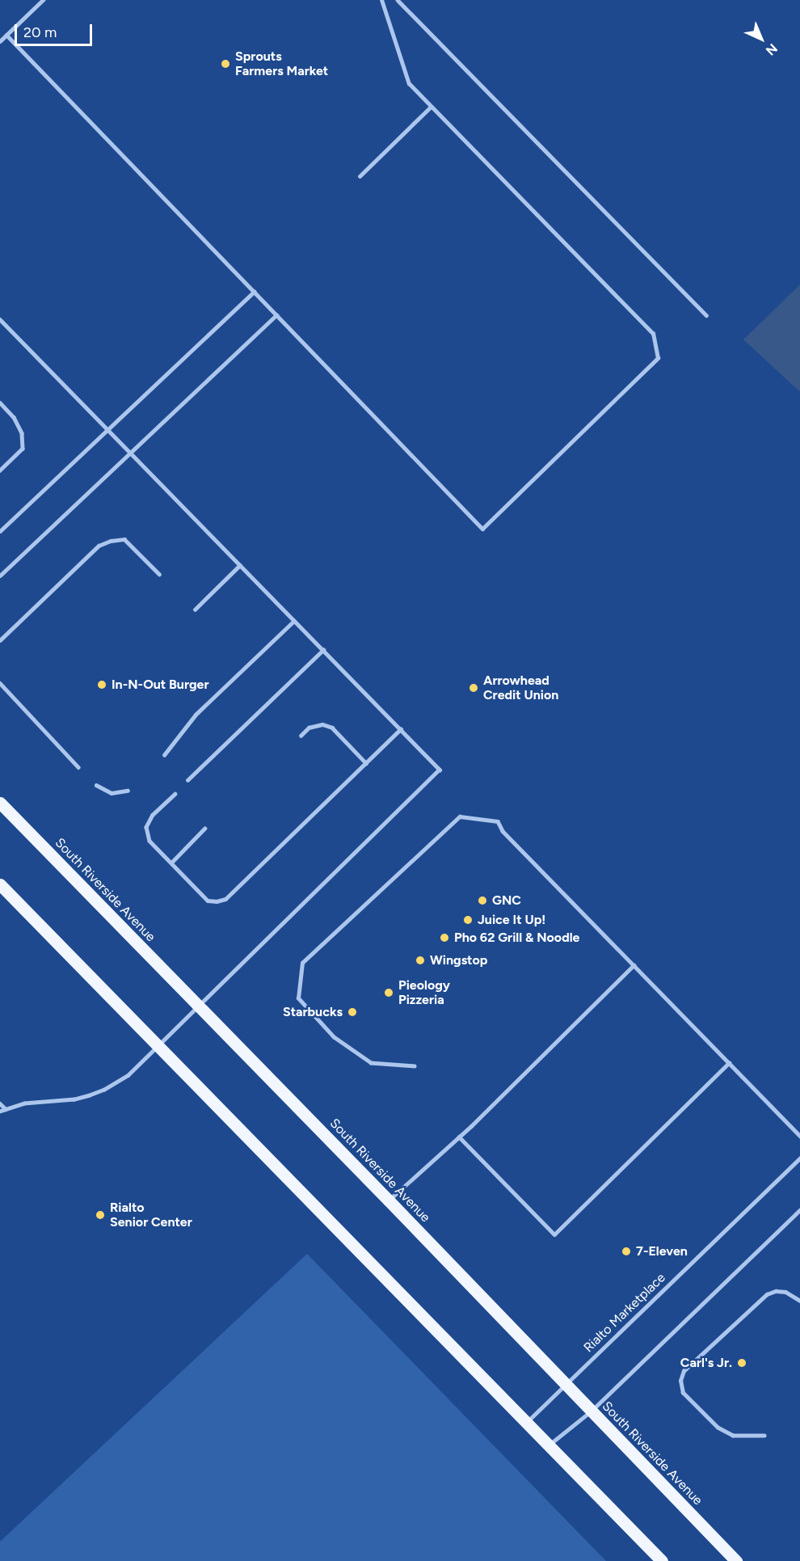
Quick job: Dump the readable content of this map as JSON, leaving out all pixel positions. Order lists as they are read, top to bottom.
{
  "streets": {
    "main road": ["South Riverside Avenue"],
    "lane": ["Rialto Marketplace"]
  },
  "crossings": [
    ["South Riverside Avenue", "Rialto Marketplace"]
  ],
  "places": [
    "Sprouts Farmers Market",
    "In-N-Out Burger",
    "Arrowhead Credit Union",
    "GNC",
    "Juice It Up!",
    "Pho 62 Grill & Noodle",
    "Wingstop",
    "Pieology Pizzeria",
    "Starbucks",
    "Rialto Senior Center",
    "7-Eleven",
    "Carl's Jr."
  ],
  "scale_bar": "20 m",
  "north": "bottom right"
}
